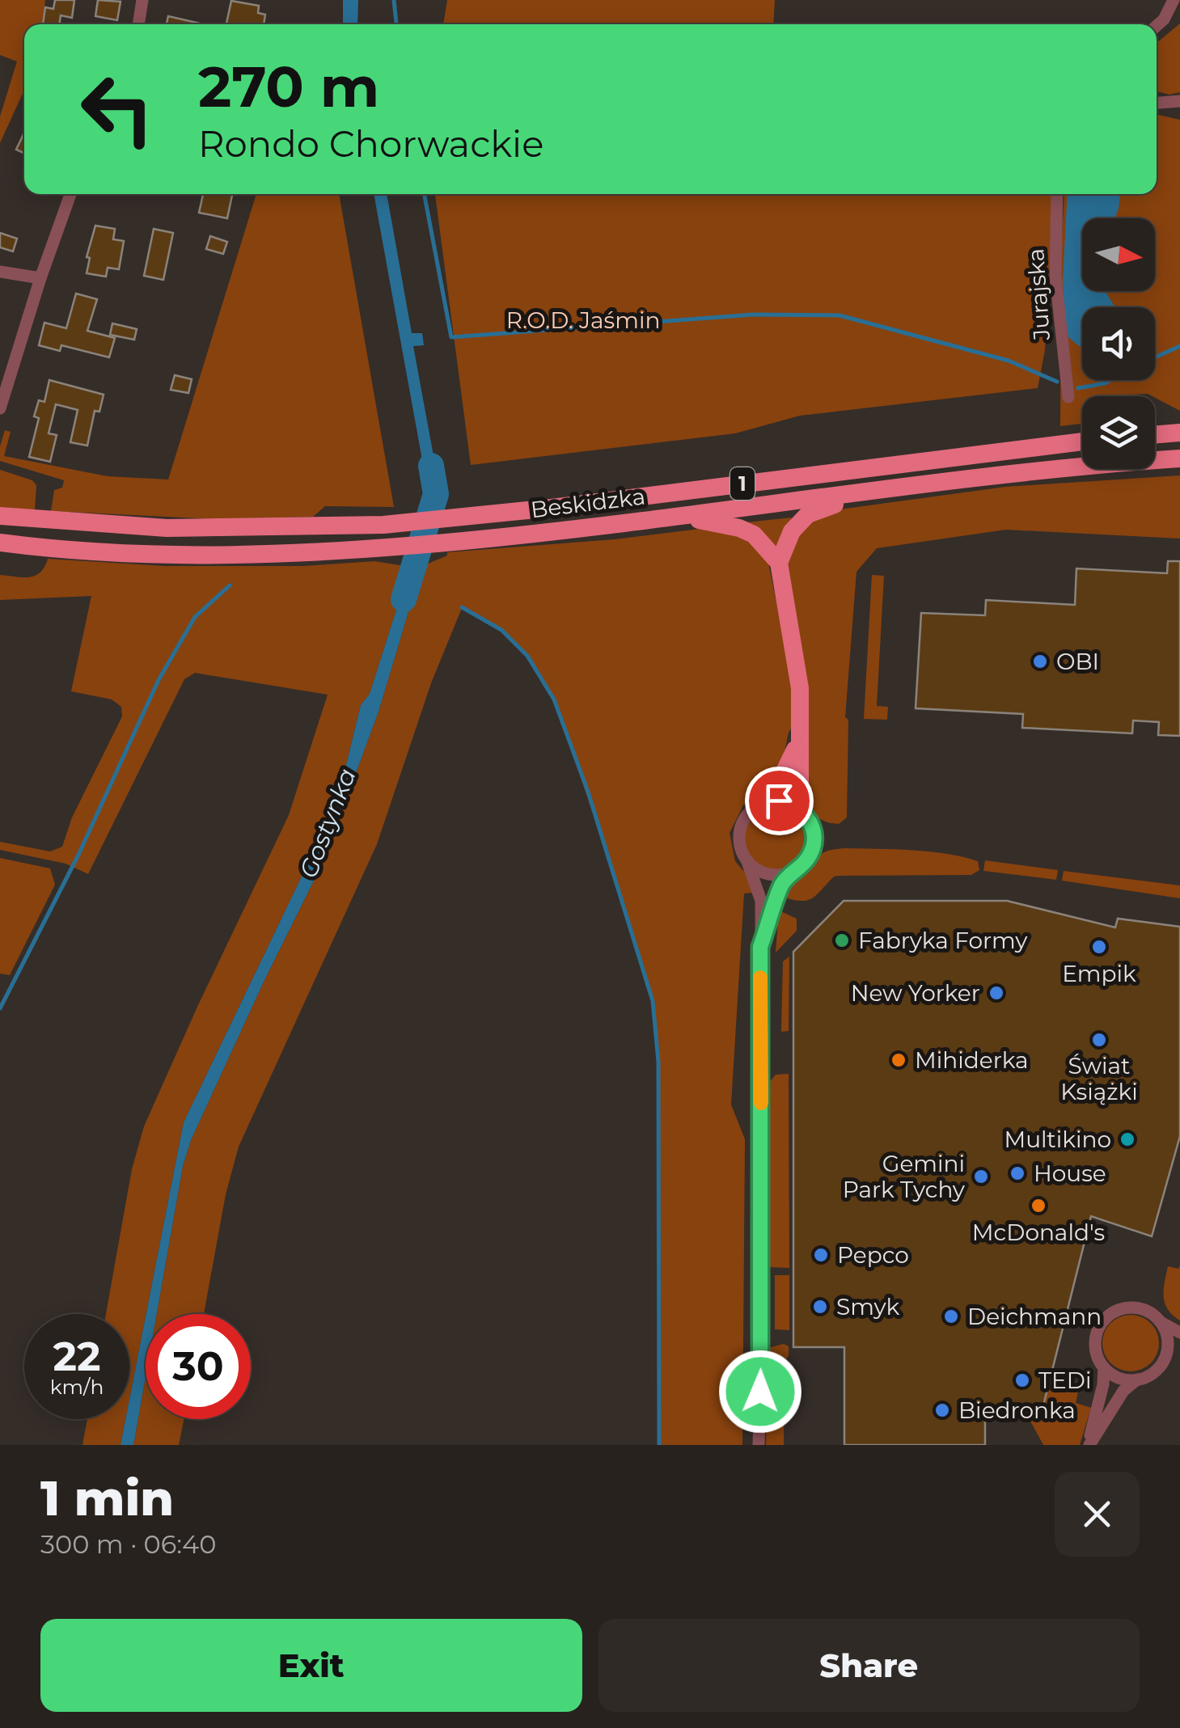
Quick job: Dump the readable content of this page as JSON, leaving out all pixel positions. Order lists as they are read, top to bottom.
{
  "streets": {
    "main road": ["1", "Beskidzka"],
    "street": ["Jurajska"]
  },
  "water": ["Gostynka"],
  "parks": ["R.O.D. Jaśmin"],
  "places": [
    "OBI",
    "Fabryka Formy",
    "Empik",
    "New Yorker",
    "Świat Książki",
    "Mihiderka",
    "Multikino",
    "House",
    "Gemini Park Tychy",
    "McDonald's",
    "Pepco",
    "Smyk",
    "Deichmann",
    "TEDi",
    "Biedronka"
  ],
  "north": "right",
  "page": {
    "turn": ["270 m", "Rondo Chorwackie"],
    "speed": "22 km/h",
    "limit": "30",
    "heading": ["1 min", "300 m · 06:40"],
    "buttons": ["Exit", "Share"]
  }
}
